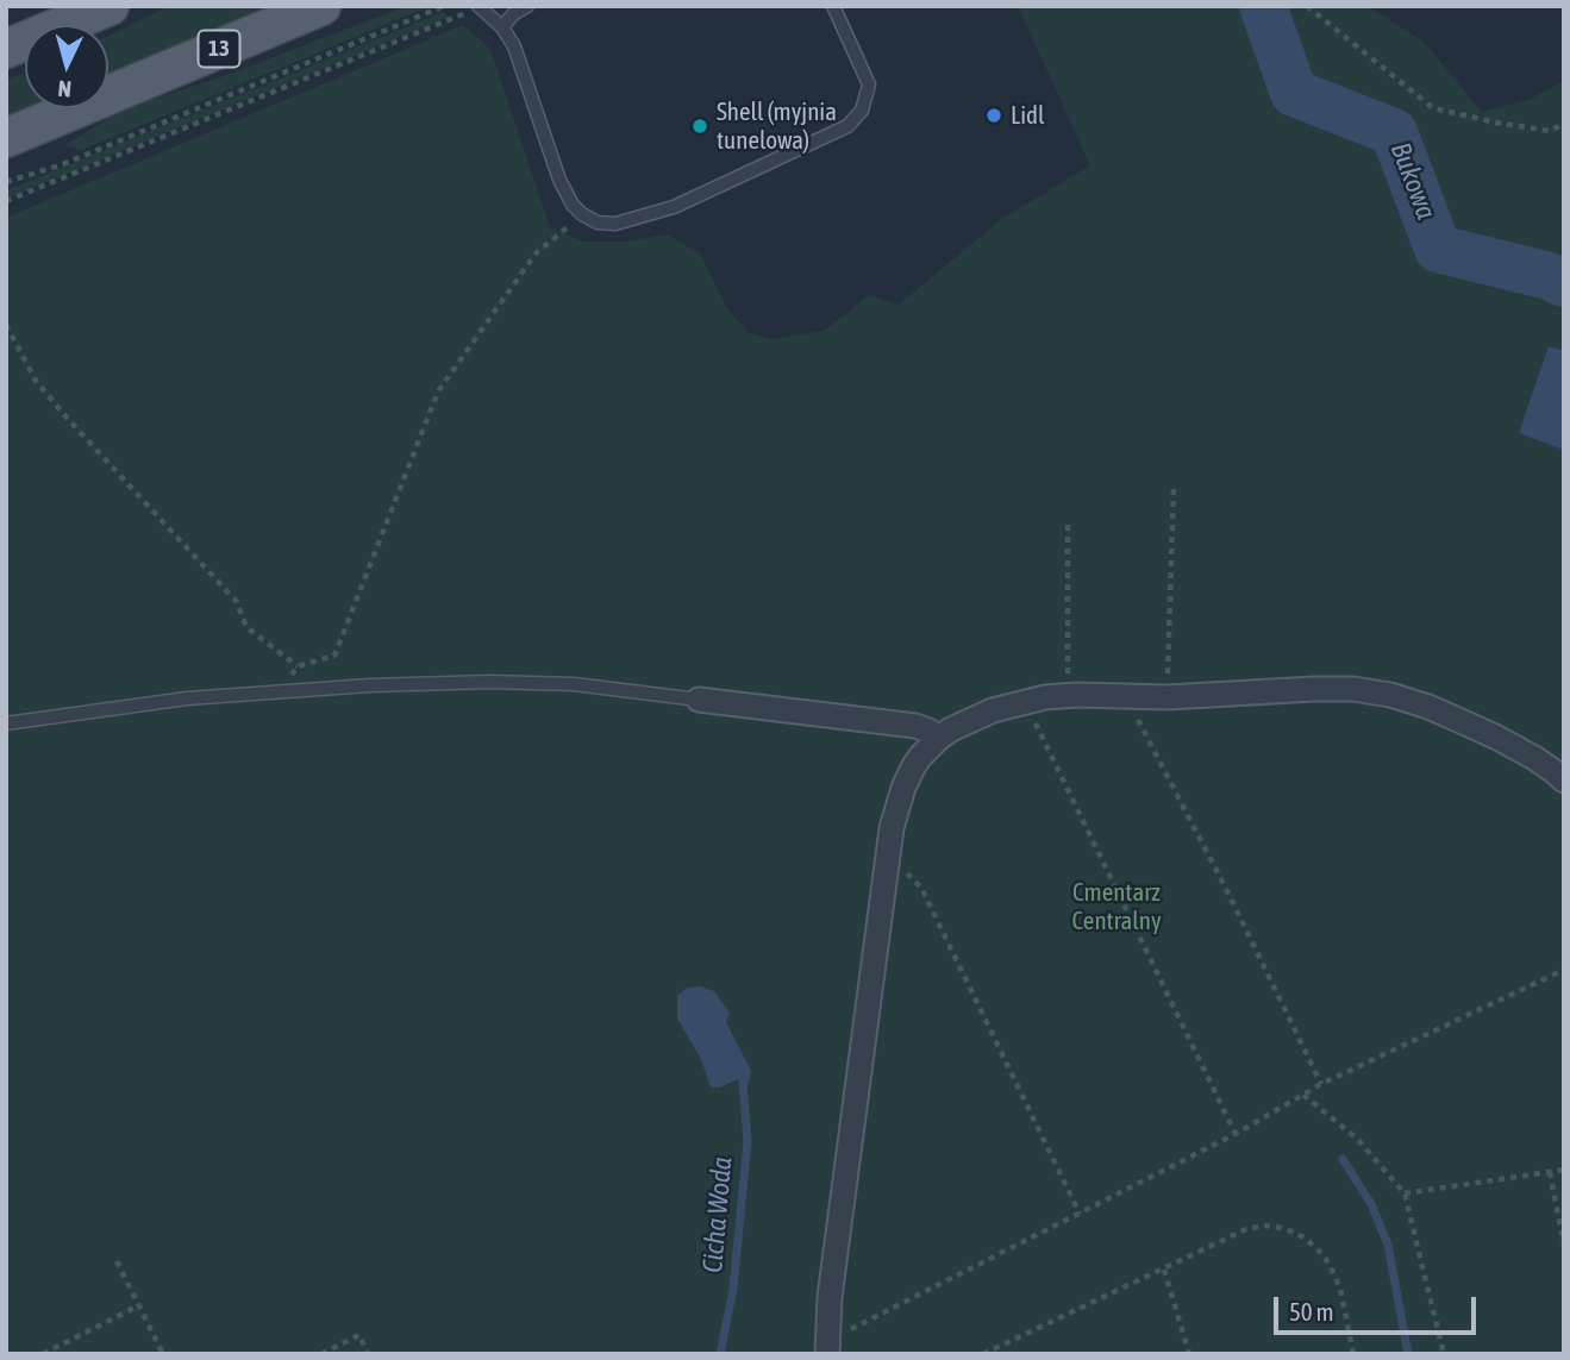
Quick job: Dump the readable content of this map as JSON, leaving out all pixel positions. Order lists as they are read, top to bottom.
{
  "streets": {
    "main road": ["13"]
  },
  "water": ["Bukowa", "Cicha Woda"],
  "parks": ["Cmentarz Centralny"],
  "places": ["Lidl", "Shell (myjnia tunelowa)"],
  "scale_bar": "50 m",
  "north": "bottom"
}
